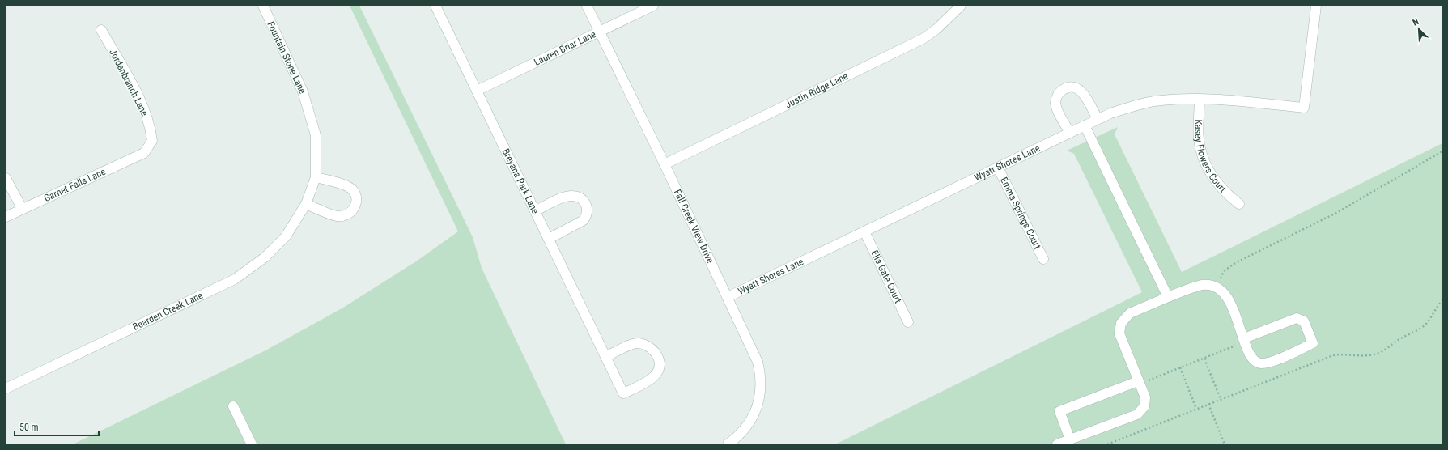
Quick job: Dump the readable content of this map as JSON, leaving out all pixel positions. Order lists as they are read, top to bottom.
{
  "streets": {
    "street": [
      "Lauren Briar Lane",
      "Fountain Stone Lane",
      "Jordanbranch Lane",
      "Justin Ridge Lane",
      "Kasey Flowers Court",
      "Wyatt Shores Lane",
      "Breyana Park Lane",
      "Garnet Falls Lane",
      "Emma Springs Court",
      "Fall Creek View Drive",
      "Ella Gate Court",
      "Bearden Creek Lane"
    ]
  },
  "crossings": [
    ["Lauren Briar Lane", "Breyana Park Lane"],
    ["Lauren Briar Lane", "Fall Creek View Drive"],
    ["Fountain Stone Lane", "Bearden Creek Lane"],
    ["Jordanbranch Lane", "Garnet Falls Lane"],
    ["Justin Ridge Lane", "Fall Creek View Drive"],
    ["Kasey Flowers Court", "Wyatt Shores Lane"],
    ["Wyatt Shores Lane", "Emma Springs Court"],
    ["Wyatt Shores Lane", "Fall Creek View Drive"],
    ["Wyatt Shores Lane", "Ella Gate Court"]
  ],
  "scale_bar": "50 m",
  "north": "top left"
}
